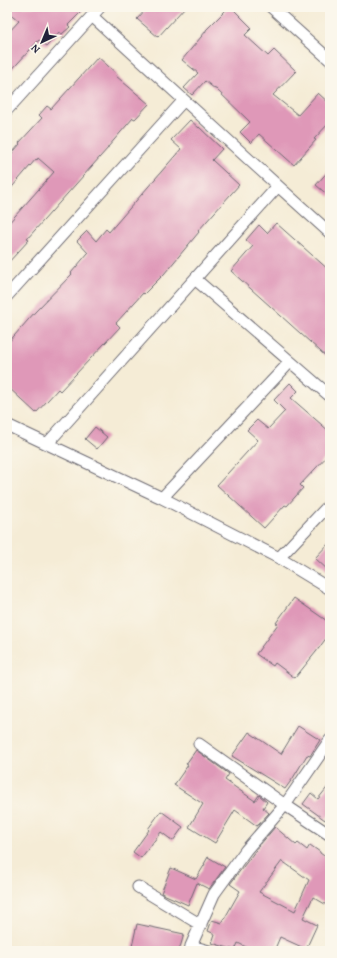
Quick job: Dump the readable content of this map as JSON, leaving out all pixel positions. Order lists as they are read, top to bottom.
{
  "north": "bottom left"
}
